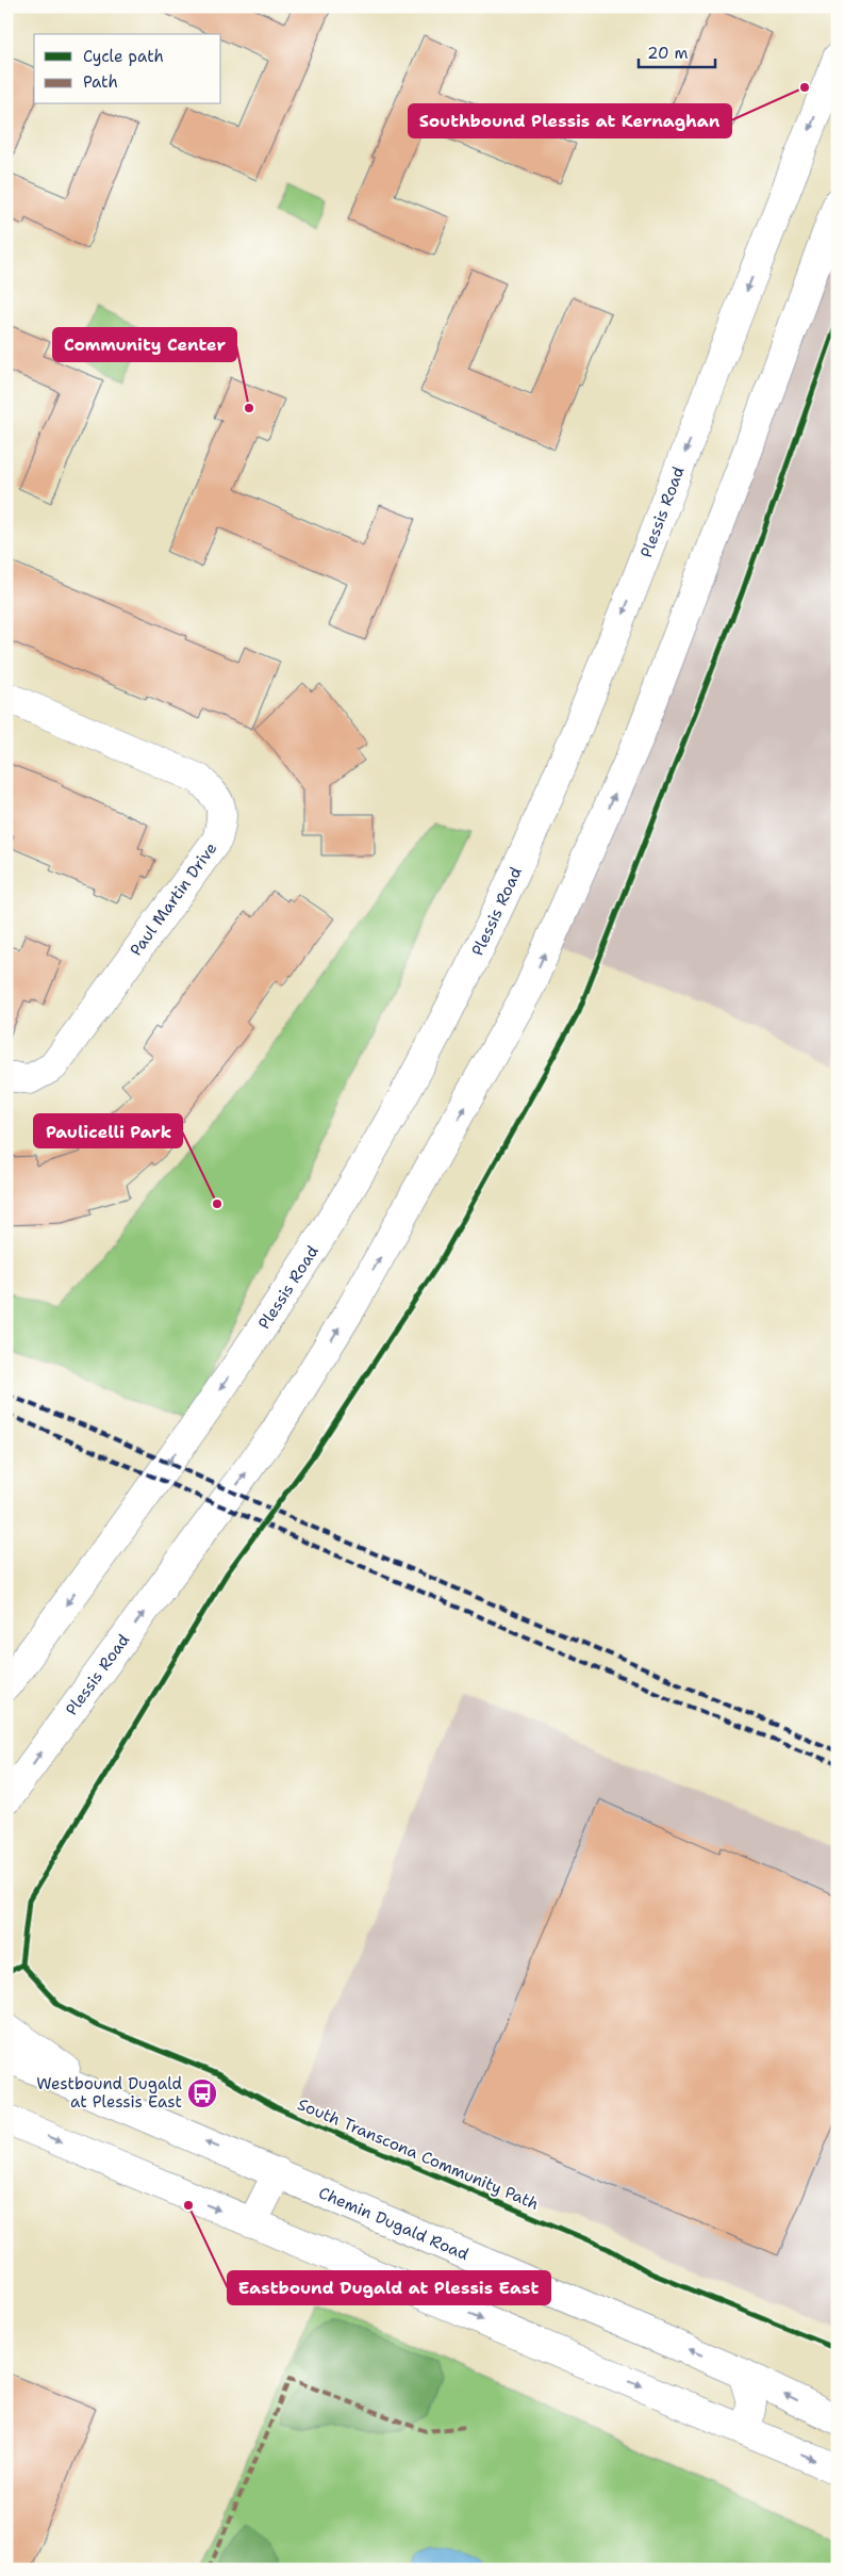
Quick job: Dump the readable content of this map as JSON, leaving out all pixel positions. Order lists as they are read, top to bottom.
{
  "streets": {
    "main road": ["Plessis Road", "Paul Martin Drive", "Chemin Dugald Road"],
    "cycle path": ["South Transcona Community Path"]
  },
  "places": {
    "other": [
      "Southbound Plessis at Kernaghan",
      "Community Center",
      "Paulicelli Park",
      "Eastbound Dugald at Plessis East"
    ],
    "bus stop": ["Westbound Dugald at Plessis East"]
  },
  "legend": ["Cycle path", "Path"],
  "scale_bar": "20 m"
}
